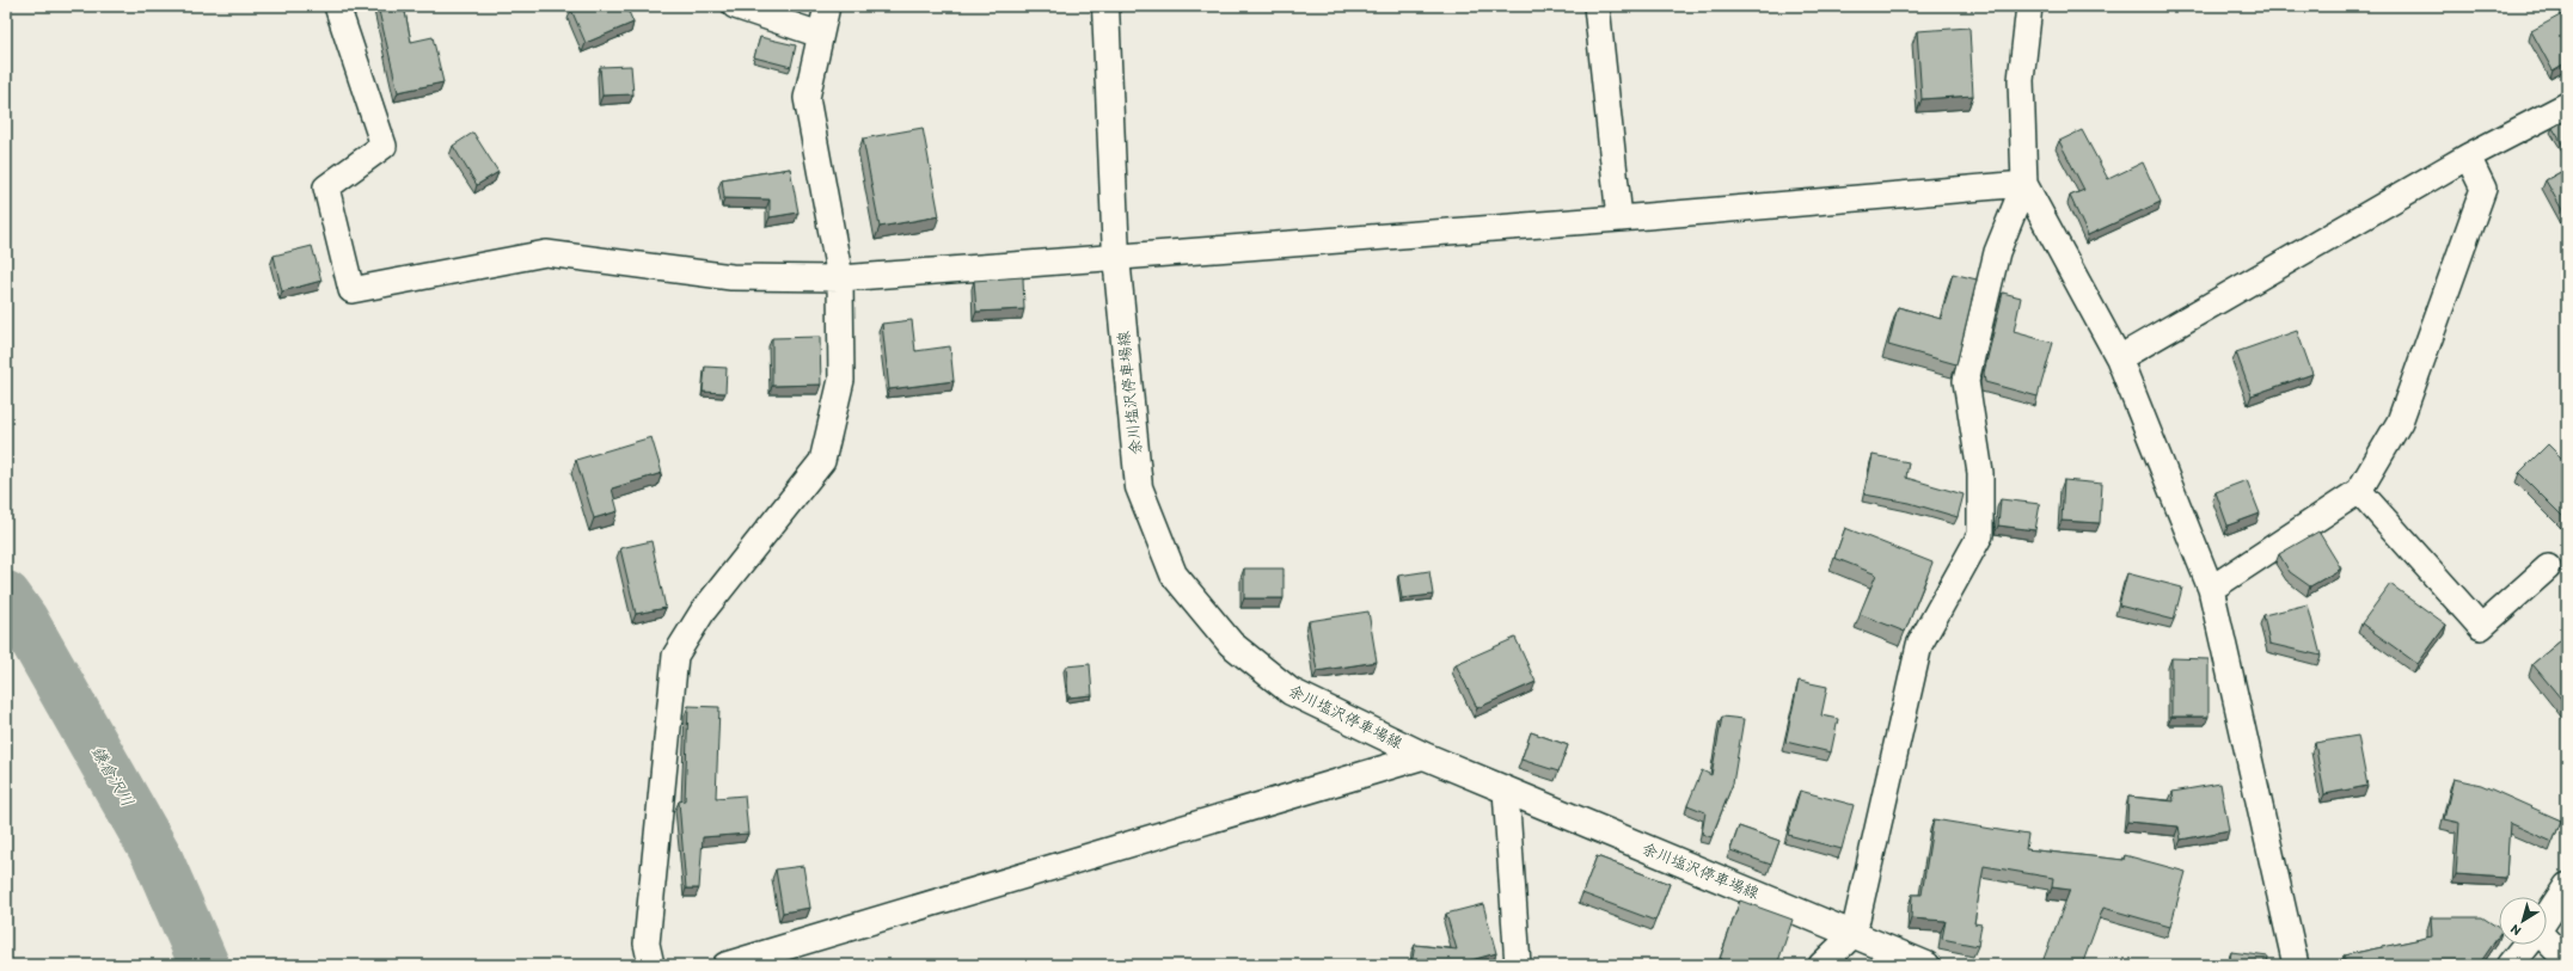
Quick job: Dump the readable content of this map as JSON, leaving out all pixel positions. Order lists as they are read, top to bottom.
{
  "streets": {
    "main road": ["余川塩沢停車場線"]
  },
  "water": ["鎌倉沢川"],
  "north": "bottom left"
}
